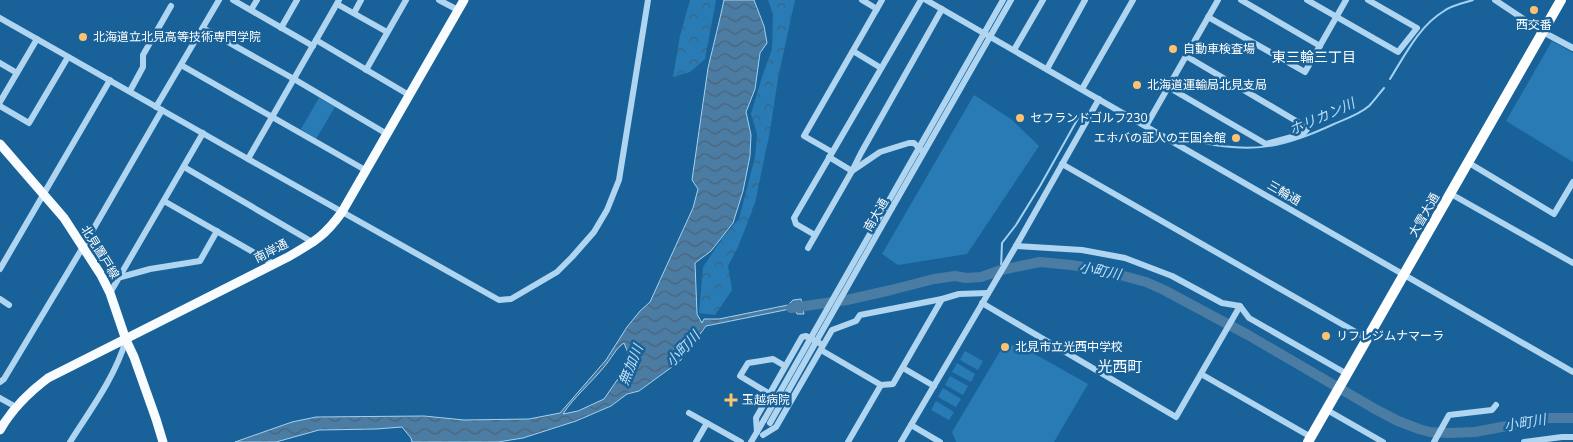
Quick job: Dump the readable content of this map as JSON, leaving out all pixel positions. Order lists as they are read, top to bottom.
{
  "streets": {
    "highway": ["大雪大通"],
    "main road": ["南岸通", "北見置戸線"],
    "street": ["三輪通", "南大通"]
  },
  "crossings": [
    ["三輪通", "南大通"],
    ["三輪通", "大雪大通"],
    ["南岸通", "北見置戸線"]
  ],
  "districts": ["東三輪三丁目", "光西町"],
  "water": ["ホリカン川", "小町川", "無加川"],
  "places": {
    "other": [
      "西交番",
      "北海道立北見高等技術専門学院",
      "自動車検査場",
      "北海道運輸局北見支局",
      "セフランドゴルフ230",
      "エホバの証人の王国会館",
      "リフレジムナマーラ",
      "北見市立光西中学校"
    ],
    "health": ["玉越病院"]
  }
}
